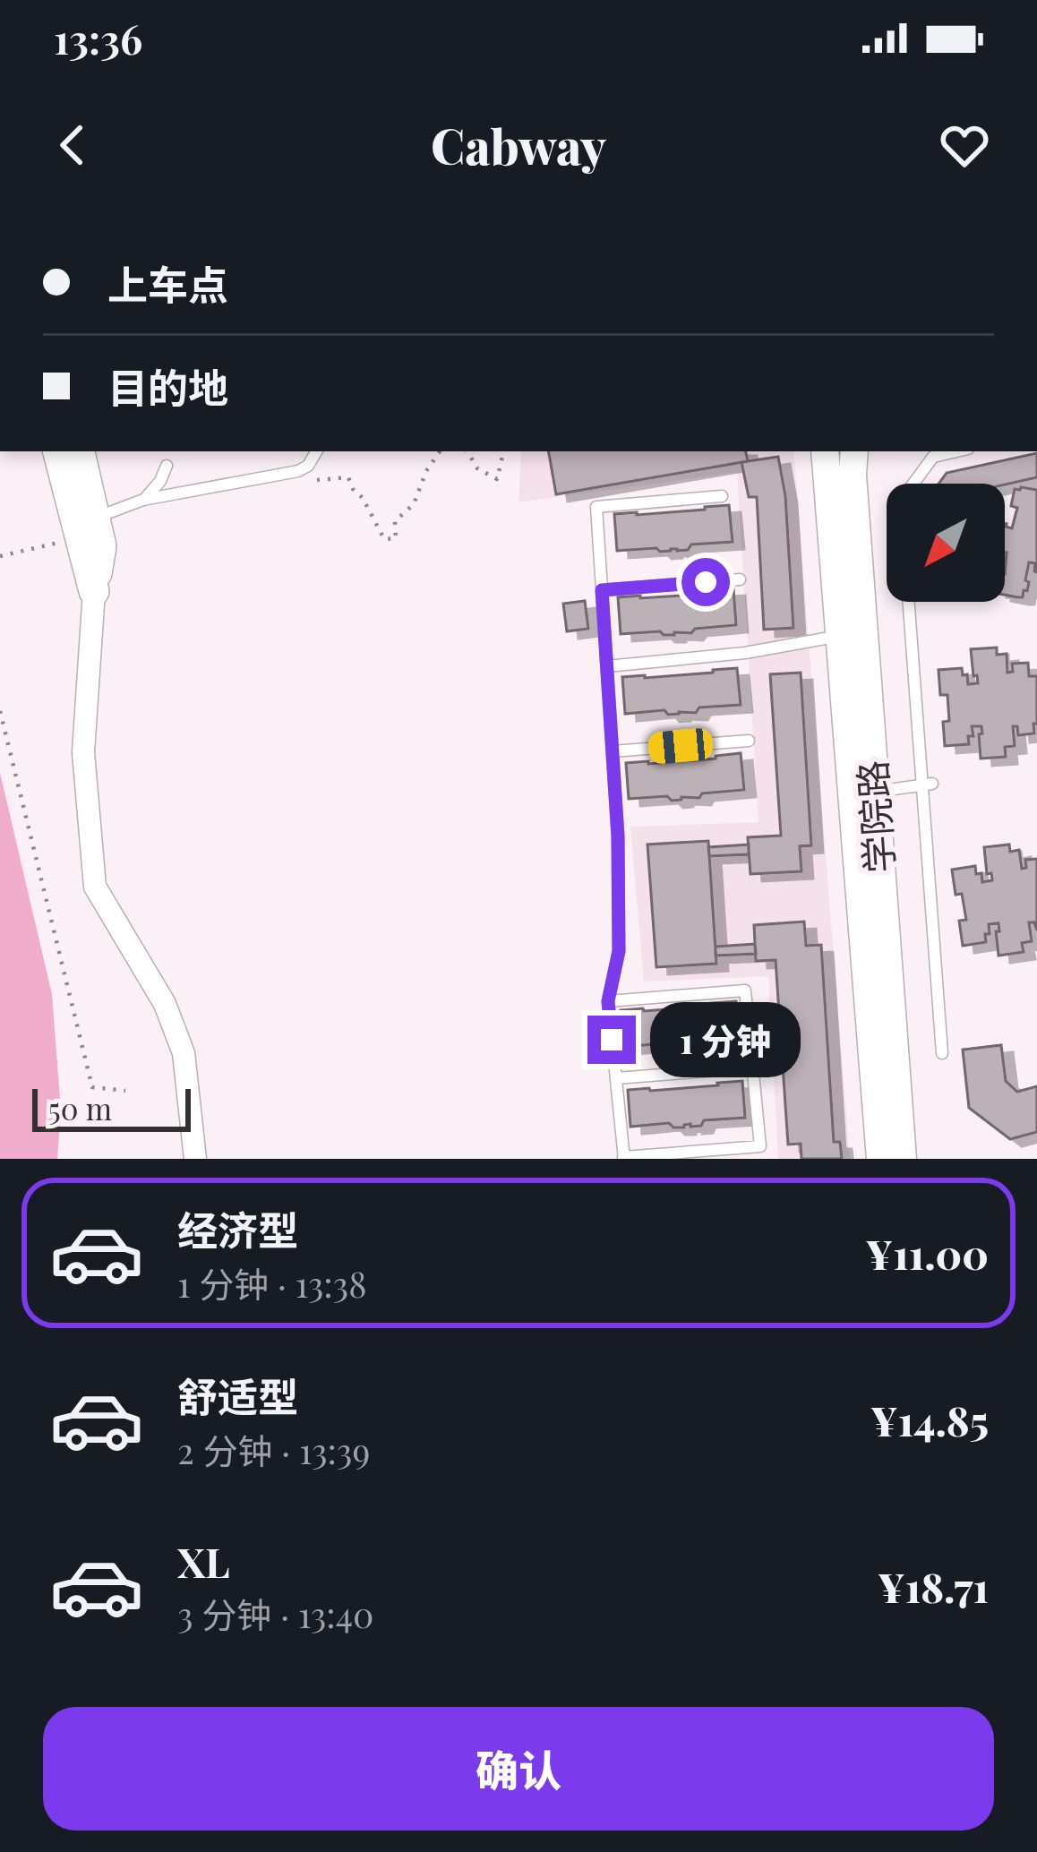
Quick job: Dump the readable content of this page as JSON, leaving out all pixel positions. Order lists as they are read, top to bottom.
{
  "streets": {
    "street": ["学院路"]
  },
  "scale_bar": "50 m",
  "north": "bottom left",
  "page": {
    "status": "13:36",
    "header": "Cabway",
    "banner": ["上车点", "目的地"],
    "bubble": "1 分钟",
    "scale": "50 m",
    "list": [
      {
        "name": "经济型",
        "note": "1 分钟 · 13:38",
        "value": "¥11.00"
      },
      {
        "name": "舒适型",
        "note": "2 分钟 · 13:39",
        "value": "¥14.85"
      },
      {
        "name": "XL",
        "note": "3 分钟 · 13:40",
        "value": "¥18.71"
      }
    ],
    "buttons": "确认"
  }
}
